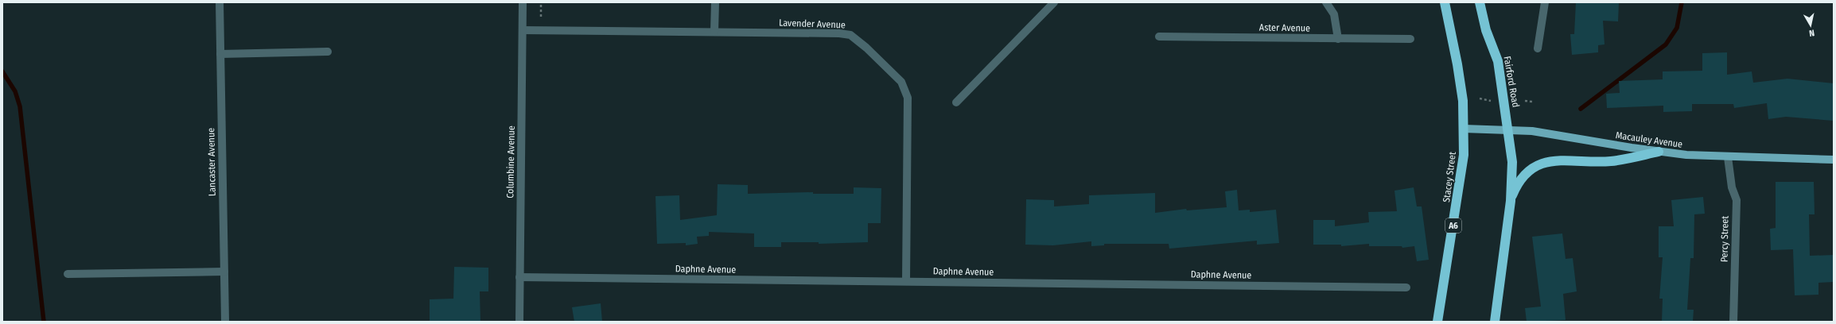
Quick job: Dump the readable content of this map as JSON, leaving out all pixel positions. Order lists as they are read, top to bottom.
{
  "streets": {
    "highway": ["Fairford Road", "Stacey Street", "A6"],
    "main road": ["Macauley Avenue"],
    "street": [
      "Lavender Avenue",
      "Aster Avenue",
      "Lancaster Avenue",
      "Columbine Avenue",
      "Percy Street",
      "Daphne Avenue"
    ]
  },
  "crossings": [
    ["Lavender Avenue", "Columbine Avenue"],
    ["Lavender Avenue", "Daphne Avenue"],
    ["Fairford Road", "Macauley Avenue"],
    ["Macauley Avenue", "Stacey Street"],
    ["Macauley Avenue", "A6"],
    ["Macauley Avenue", "Percy Street"],
    ["Columbine Avenue", "Daphne Avenue"],
    ["Stacey Street", "A6"]
  ],
  "north": "bottom"
}
